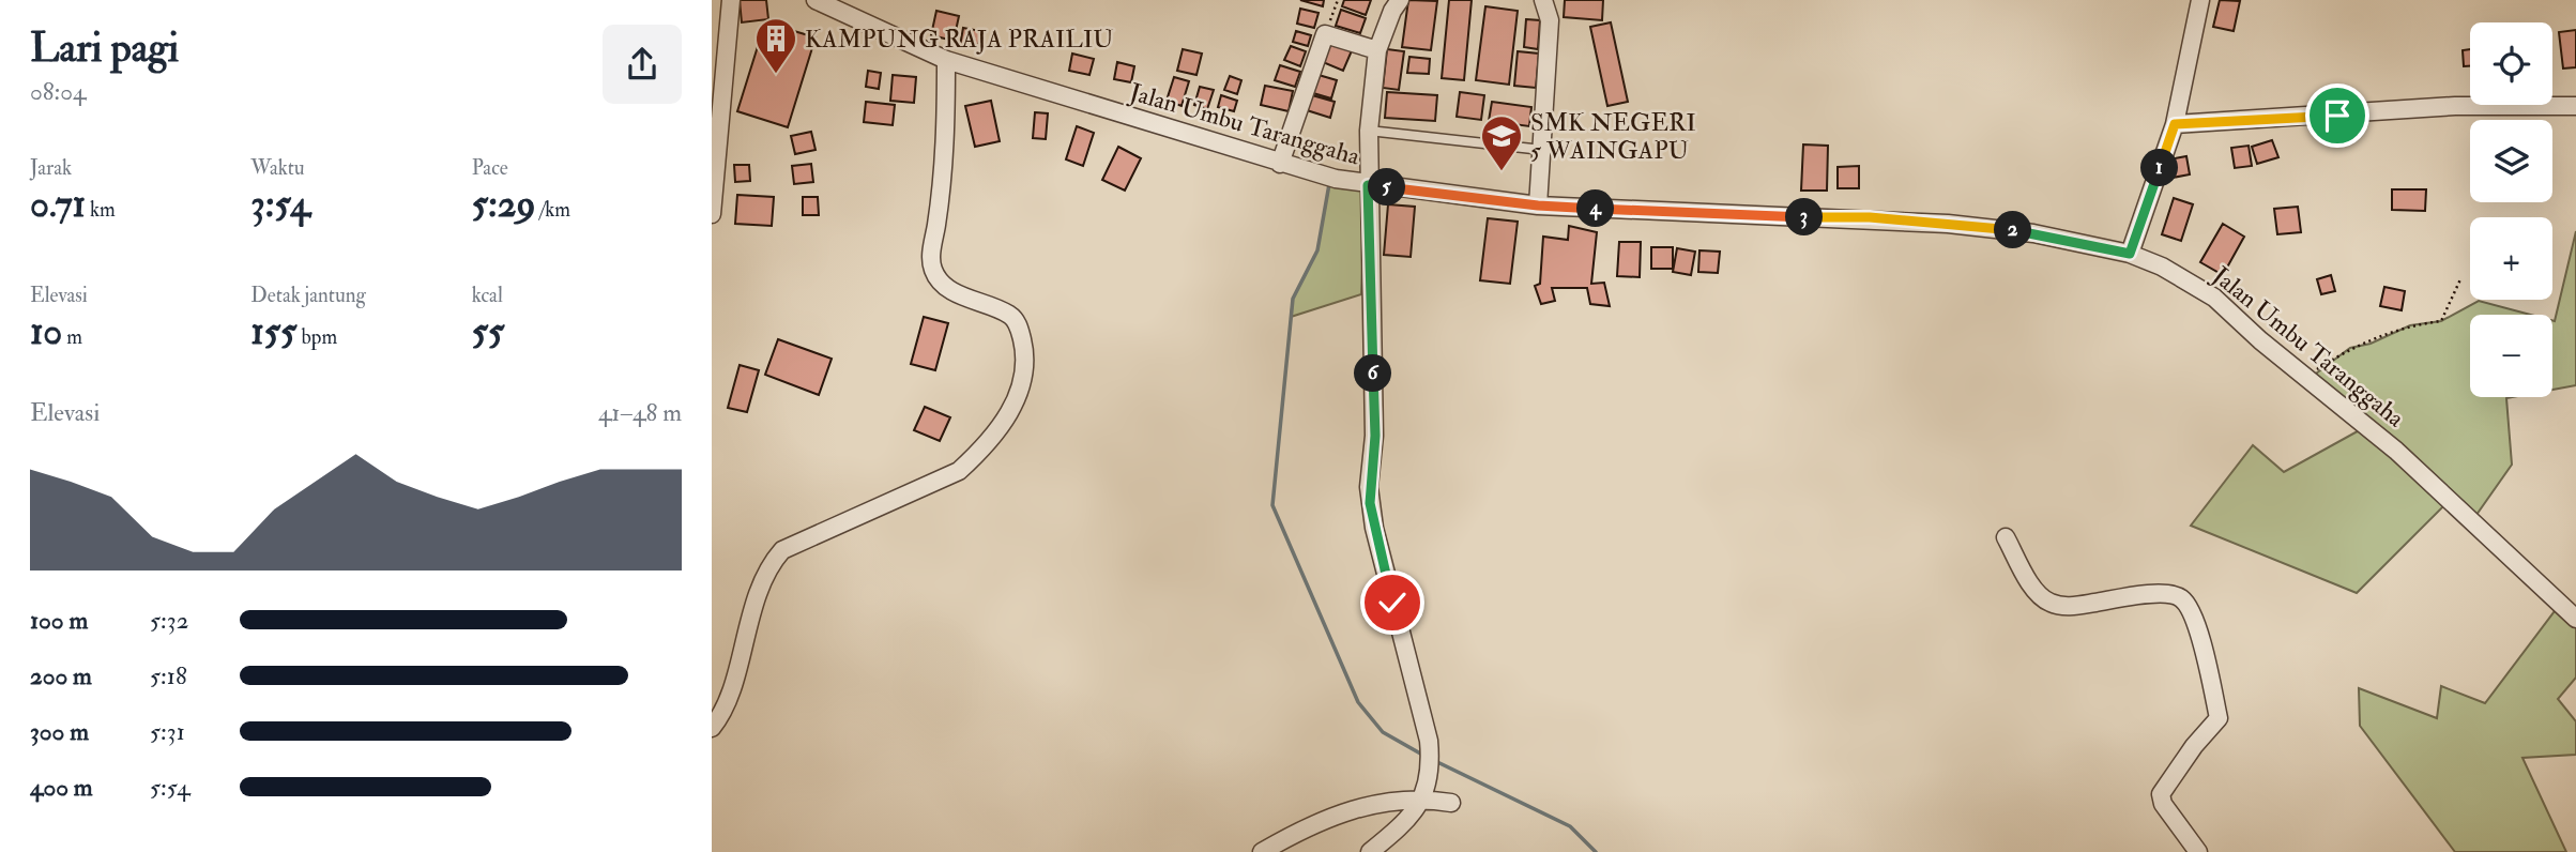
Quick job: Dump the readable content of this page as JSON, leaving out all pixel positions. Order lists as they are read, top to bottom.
{
  "streets": {
    "street": ["Jalan Umbu Taranggaha"]
  },
  "places": {
    "building": ["KAMPUNG RAJA PRAILIU"],
    "school or university": ["SMK NEGERI 5 WAINGAPU"]
  },
  "page": {
    "heading": ["Lari pagi", "08:04"],
    "map_buttons": ["+", "−"],
    "stats": [
      ["Jarak", "0.71 km"],
      ["Waktu", "3:54"],
      ["Pace", "5:29 /km"],
      ["Elevasi", "10 m"],
      ["Detak jantung", "155 bpm"],
      ["kcal", "55"]
    ],
    "pins": [
      "1",
      "5",
      "4",
      "3",
      "2",
      "6"
    ],
    "chart": ["Elevasi", "41–48 m"],
    "list": [
      {
        "name": "100 m",
        "note": "5:32"
      },
      {
        "name": "200 m",
        "note": "5:18"
      },
      {
        "name": "300 m",
        "note": "5:31"
      },
      {
        "name": "400 m",
        "note": "5:54"
      }
    ]
  }
}
